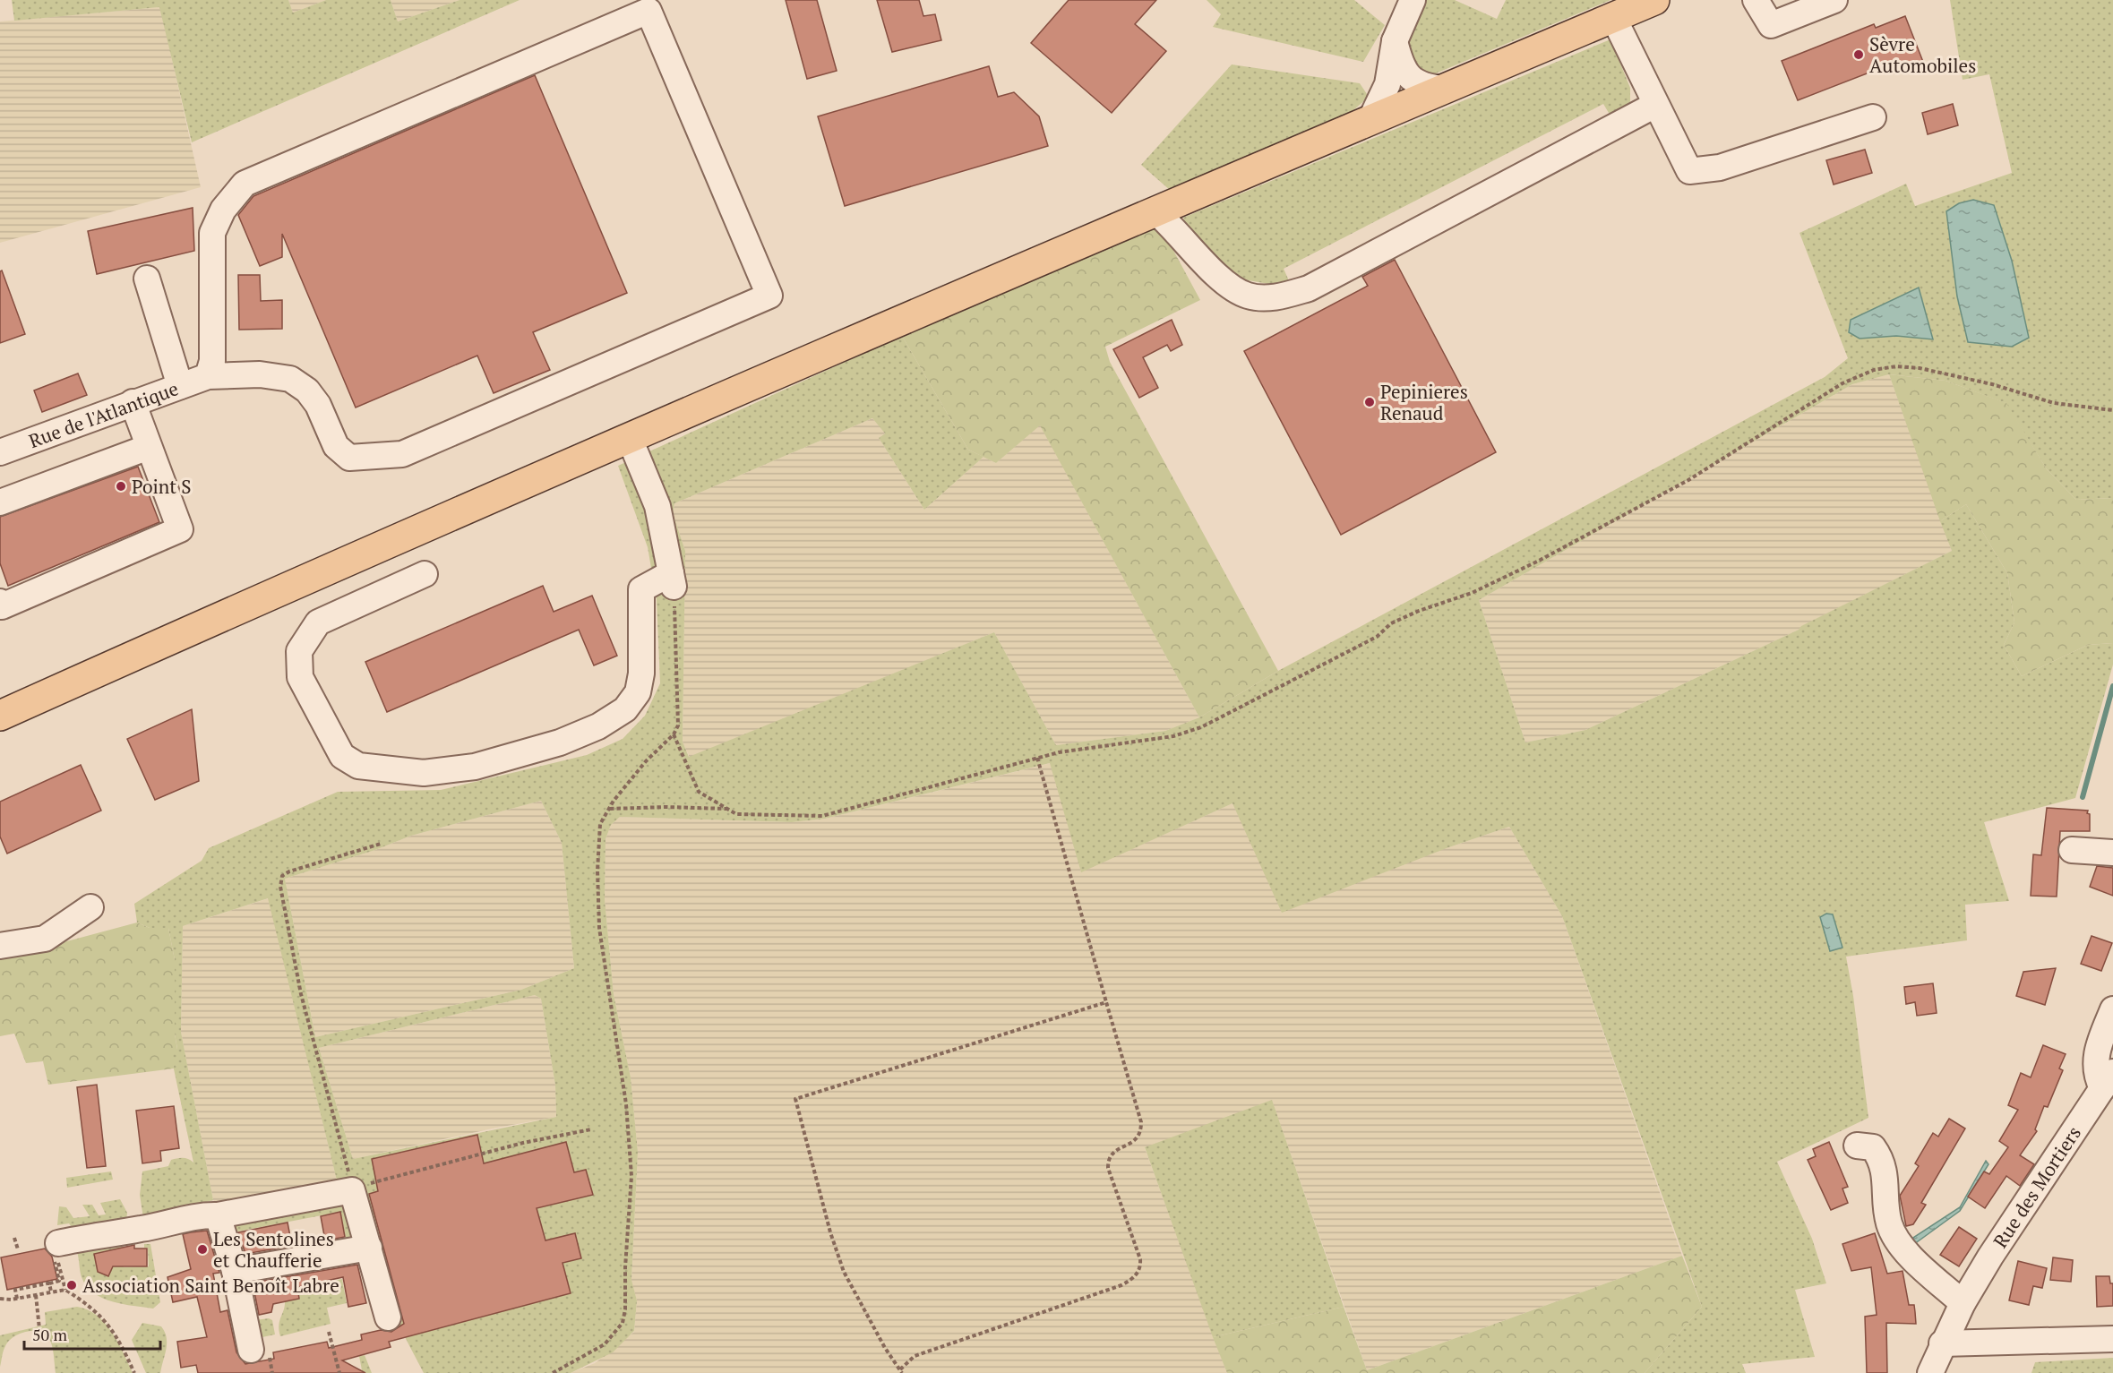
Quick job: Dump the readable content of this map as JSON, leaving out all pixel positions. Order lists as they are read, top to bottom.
{
  "streets": {
    "street": ["Rue de l'Atlantique", "Rue des Mortiers"]
  },
  "places": [
    "Sèvre Automobiles",
    "Pepinieres Renaud",
    "Point S",
    "Les Sentolines et Chaufferie",
    "Association Saint Benoît Labre"
  ],
  "scale_bar": "50 m"
}
